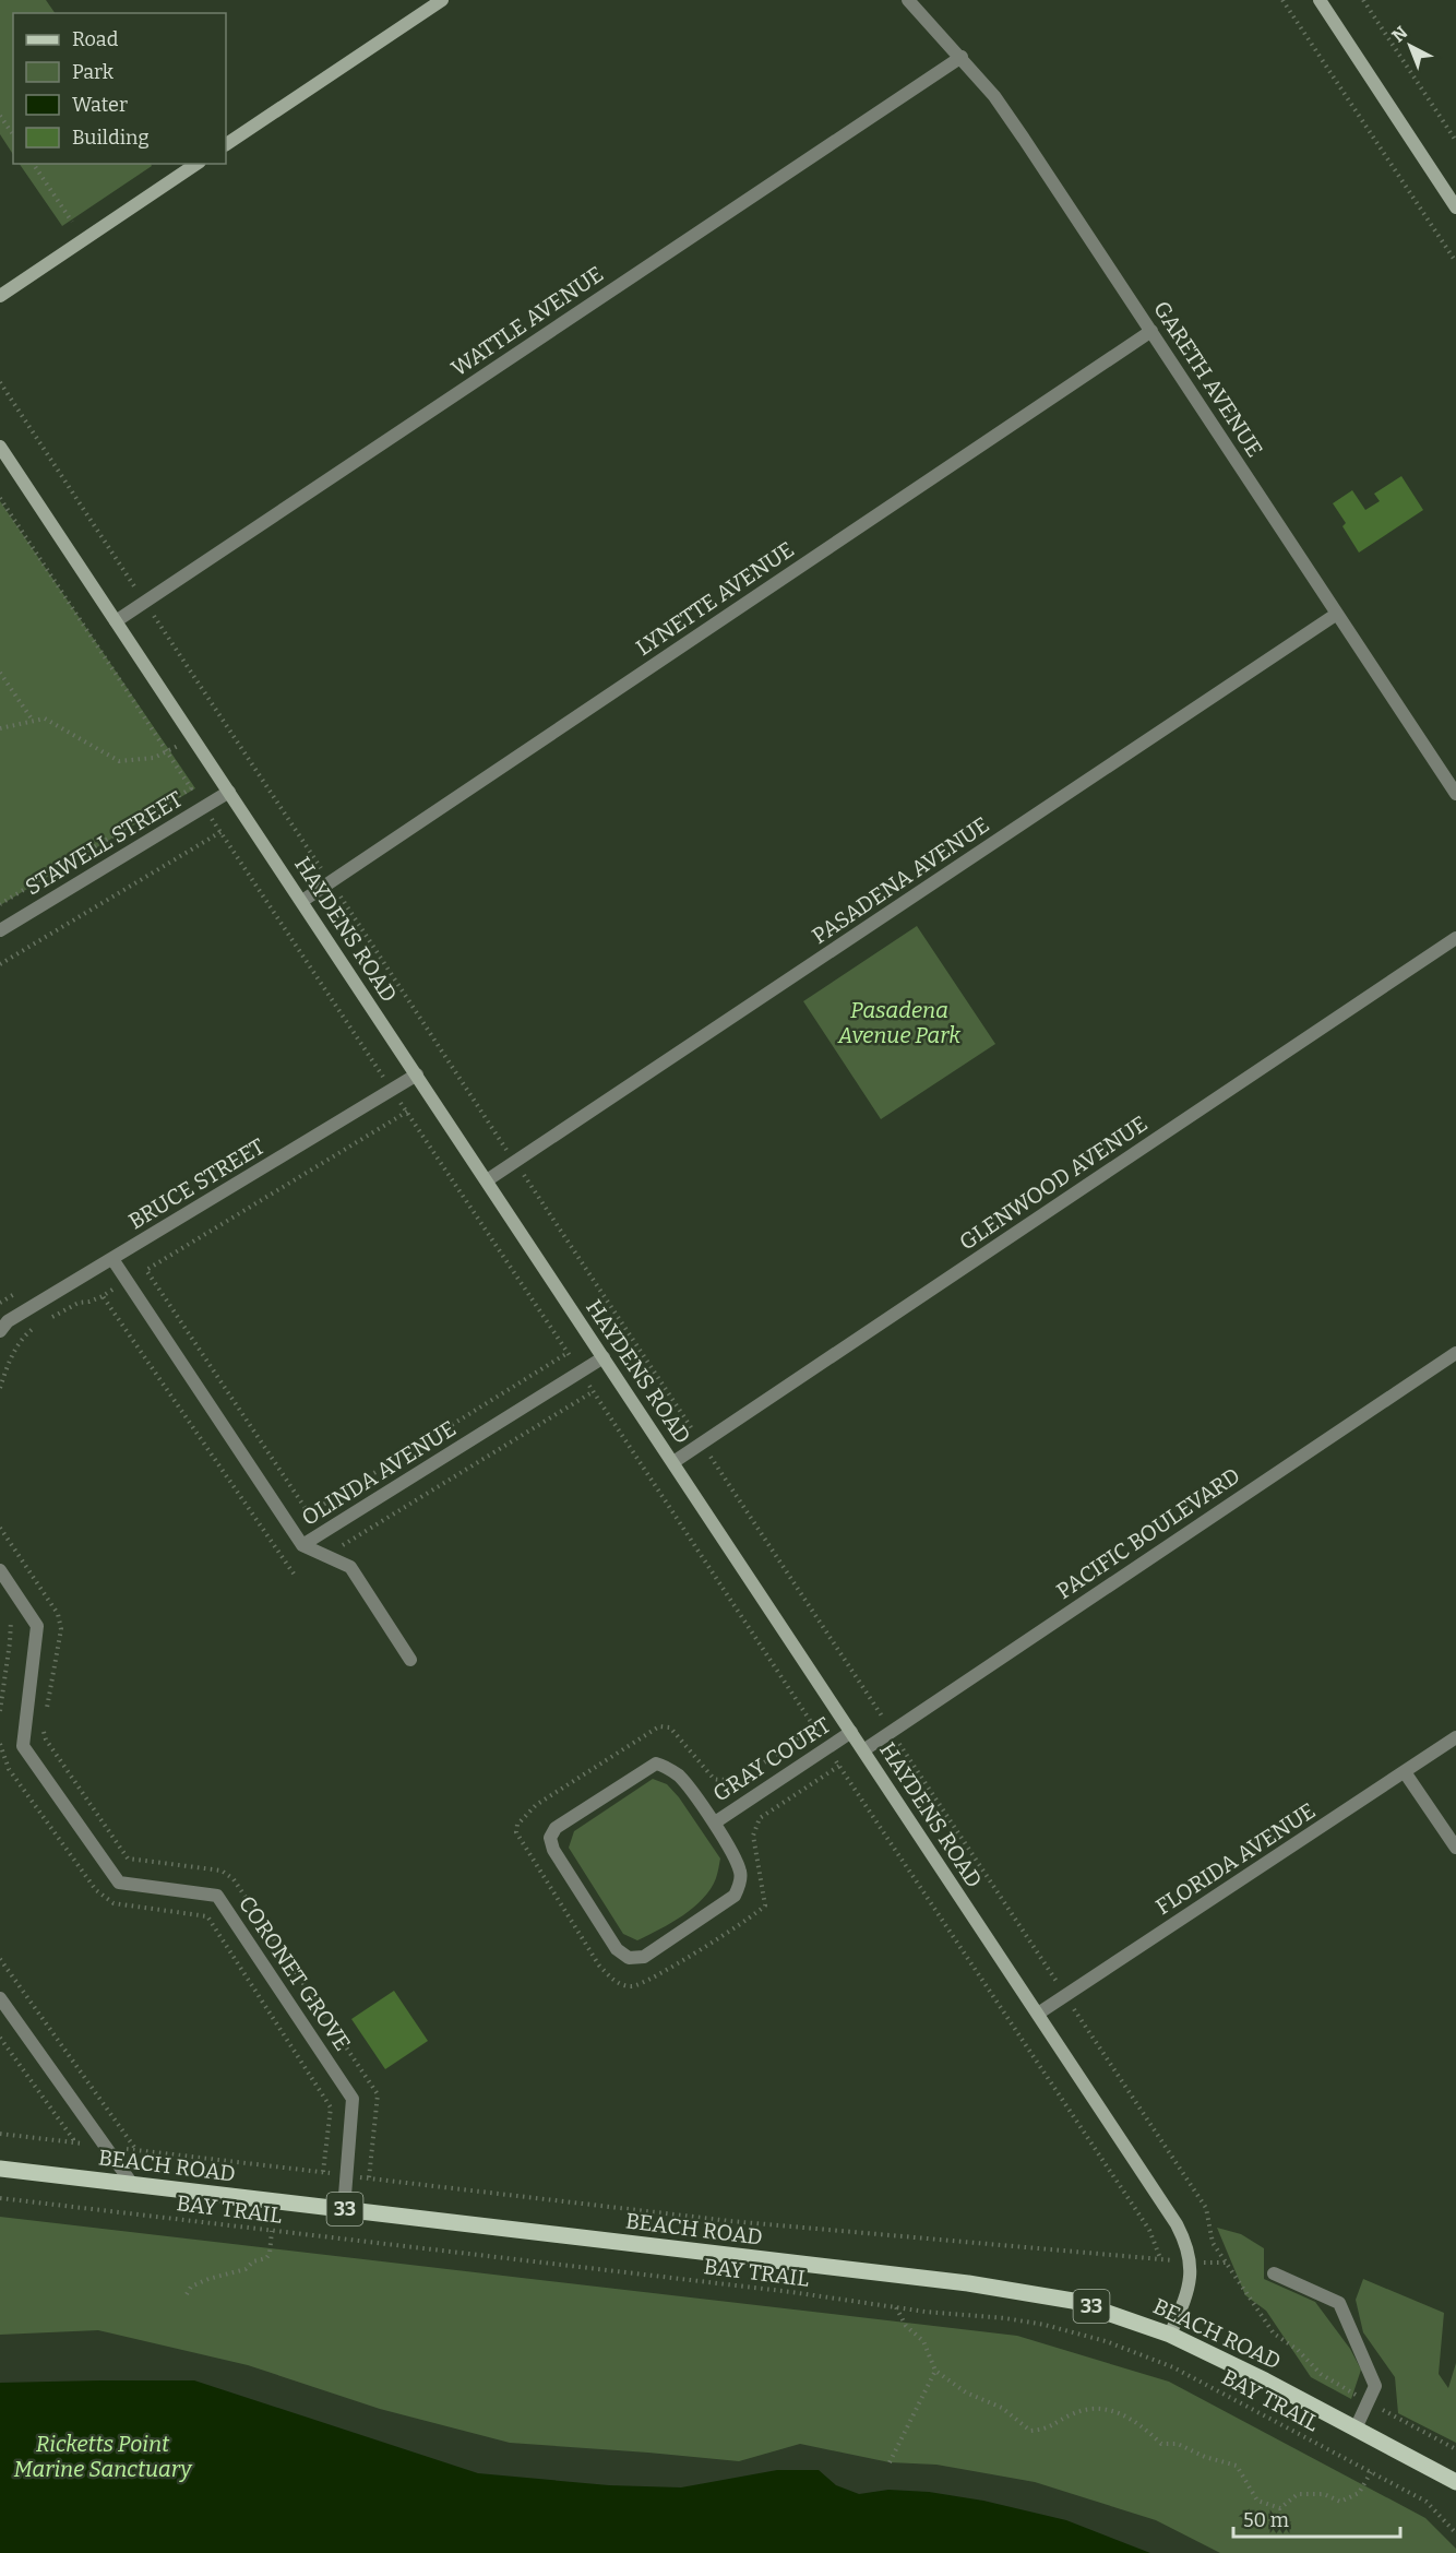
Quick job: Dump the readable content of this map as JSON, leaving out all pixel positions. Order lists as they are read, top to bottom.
{
  "streets": {
    "main road": ["BEACH ROAD", "33"],
    "street": [
      "WATTLE AVENUE",
      "GARETH AVENUE",
      "LYNETTE AVENUE",
      "STAWELL STREET",
      "PASADENA AVENUE",
      "HAYDENS ROAD",
      "GLENWOOD AVENUE",
      "BRUCE STREET",
      "OLINDA AVENUE",
      "PACIFIC BOULEVARD",
      "GRAY COURT",
      "FLORIDA AVENUE",
      "CORONET GROVE"
    ],
    "path": ["BAY TRAIL"]
  },
  "crossings": [
    ["WATTLE AVENUE", "GARETH AVENUE"],
    ["WATTLE AVENUE", "HAYDENS ROAD"],
    ["GARETH AVENUE", "LYNETTE AVENUE"],
    ["GARETH AVENUE", "PASADENA AVENUE"],
    ["LYNETTE AVENUE", "HAYDENS ROAD"],
    ["STAWELL STREET", "HAYDENS ROAD"],
    ["PASADENA AVENUE", "HAYDENS ROAD"],
    ["HAYDENS ROAD", "GLENWOOD AVENUE"],
    ["HAYDENS ROAD", "BRUCE STREET"],
    ["HAYDENS ROAD", "OLINDA AVENUE"],
    ["HAYDENS ROAD", "PACIFIC BOULEVARD"],
    ["HAYDENS ROAD", "GRAY COURT"],
    ["HAYDENS ROAD", "FLORIDA AVENUE"],
    ["HAYDENS ROAD", "BEACH ROAD"],
    ["BRUCE STREET", "OLINDA AVENUE"],
    ["CORONET GROVE", "BEACH ROAD"]
  ],
  "parks": ["Pasadena Avenue Park", "Ricketts Point Marine Sanctuary"],
  "legend": [
    "Road",
    "Park",
    "Water",
    "Building"
  ],
  "scale_bar": "50 m",
  "north": "top left"
}
